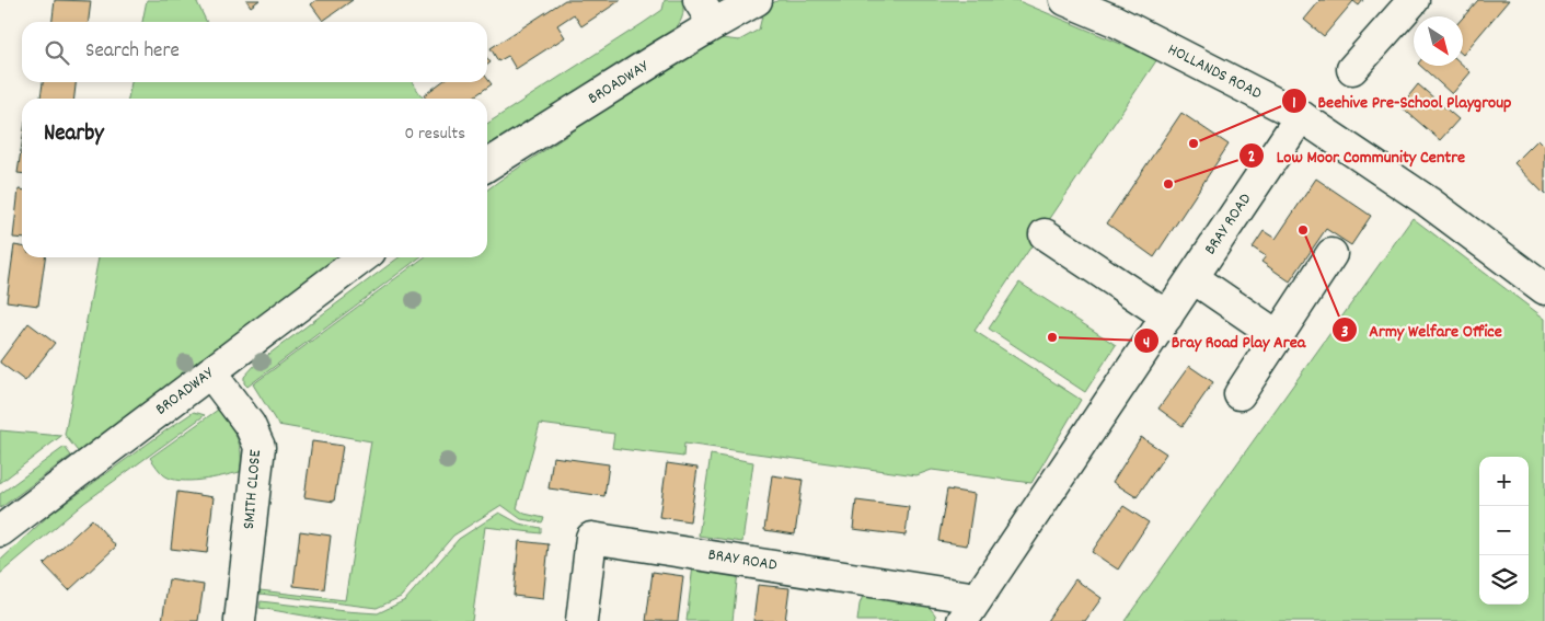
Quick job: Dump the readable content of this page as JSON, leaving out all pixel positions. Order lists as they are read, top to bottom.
{
  "streets": {
    "street": [
      "HOLLANDS ROAD",
      "BROADWAY",
      "BRAY ROAD",
      "SMITH CLOSE"
    ]
  },
  "crossings": [
    ["HOLLANDS ROAD", "BRAY ROAD"],
    ["BROADWAY", "SMITH CLOSE"]
  ],
  "places": [
    "Beehive Pre-School Playgroup",
    "Low Moor Community Centre",
    "Army Welfare Office",
    "Bray Road Play Area"
  ],
  "north": "bottom right",
  "page": {
    "search": "Search here",
    "heading": ["Nearby", "0 results"],
    "map_buttons": ["+", "−"]
  }
}
